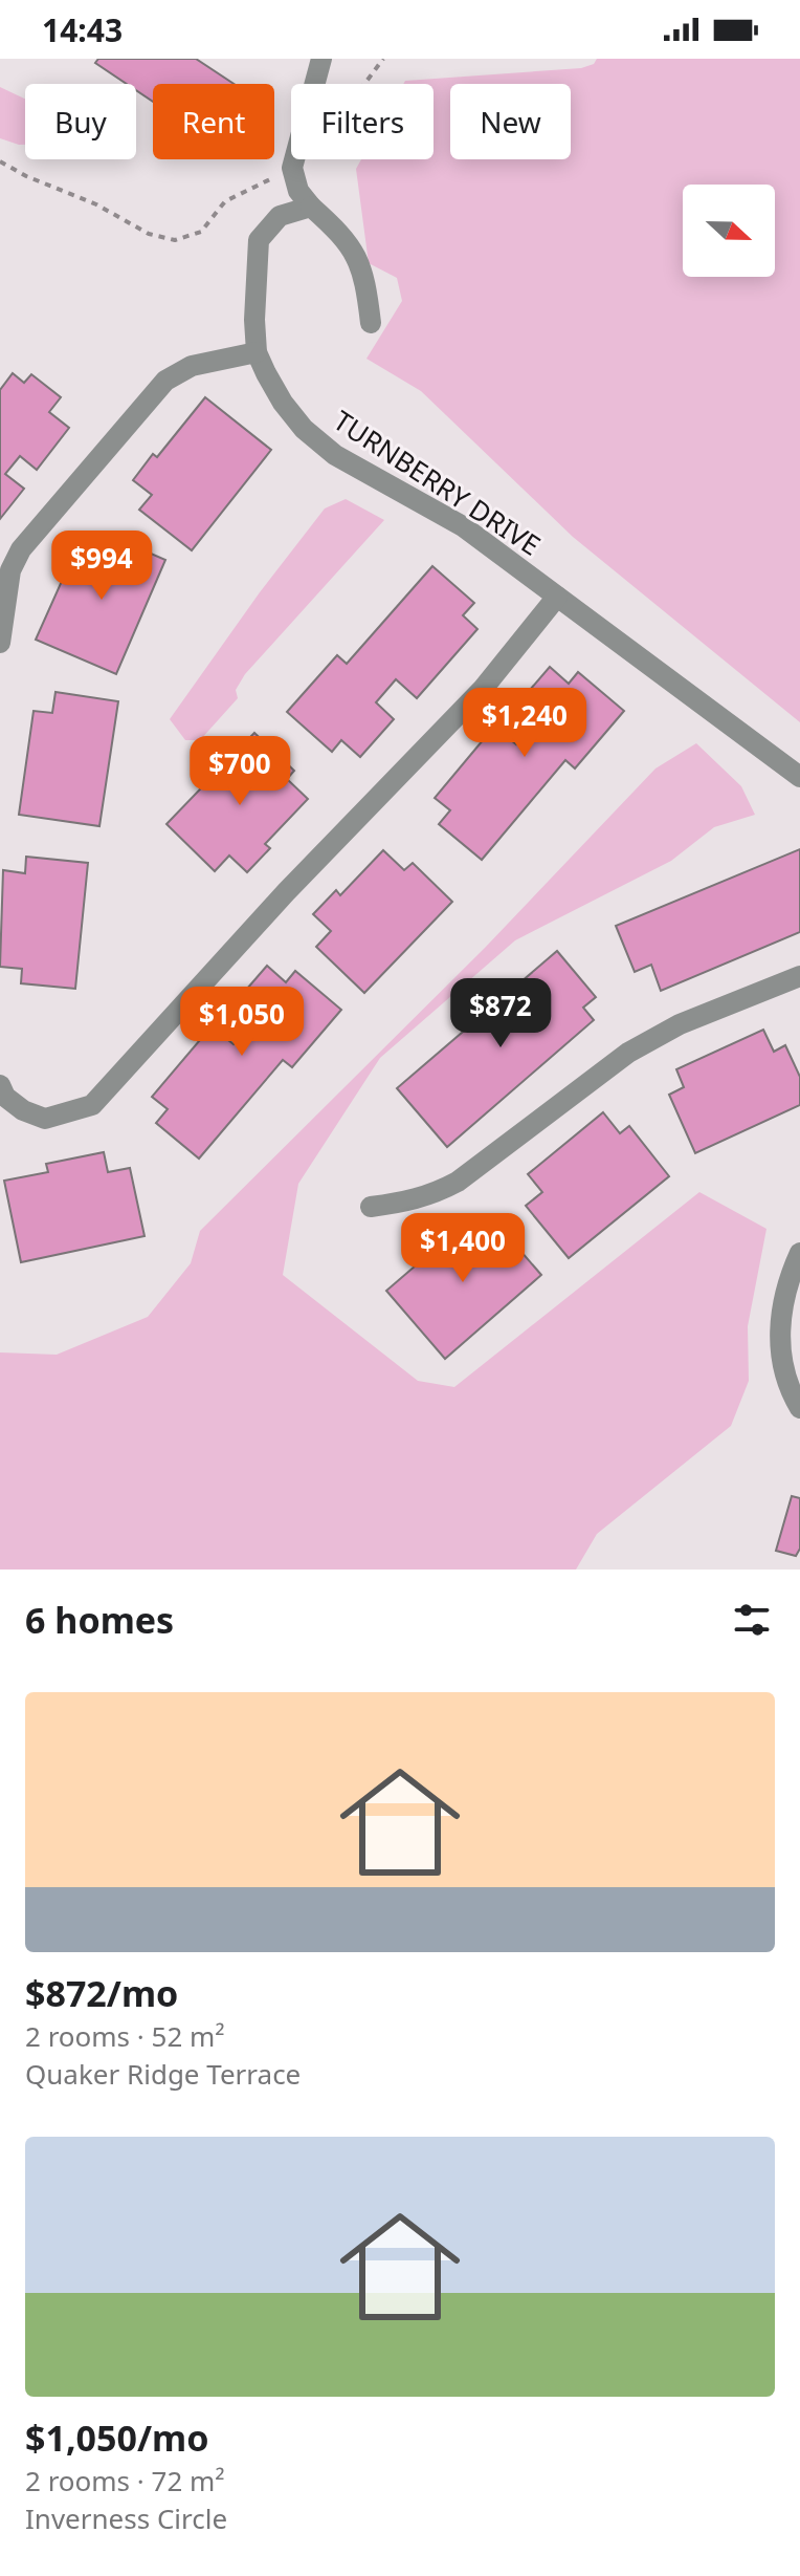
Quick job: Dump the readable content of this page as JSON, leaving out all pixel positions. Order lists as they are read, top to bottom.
{
  "streets": {
    "street": ["TURNBERRY DRIVE"]
  },
  "north": "right",
  "page": {
    "status": "14:43",
    "chip": [
      "Buy",
      "Rent",
      "Filters",
      "New"
    ],
    "price": [
      "$994",
      "$1,240",
      "$700",
      "$872",
      "$1,050",
      "$1,400"
    ],
    "heading": "6 homes",
    "list": [
      {
        "name": "$872/mo",
        "note": "2 rooms · 52 m² · Quaker Ridge Terrace"
      },
      {
        "name": "$1,050/mo",
        "note": "2 rooms · 72 m² · Inverness Circle"
      }
    ]
  }
}
